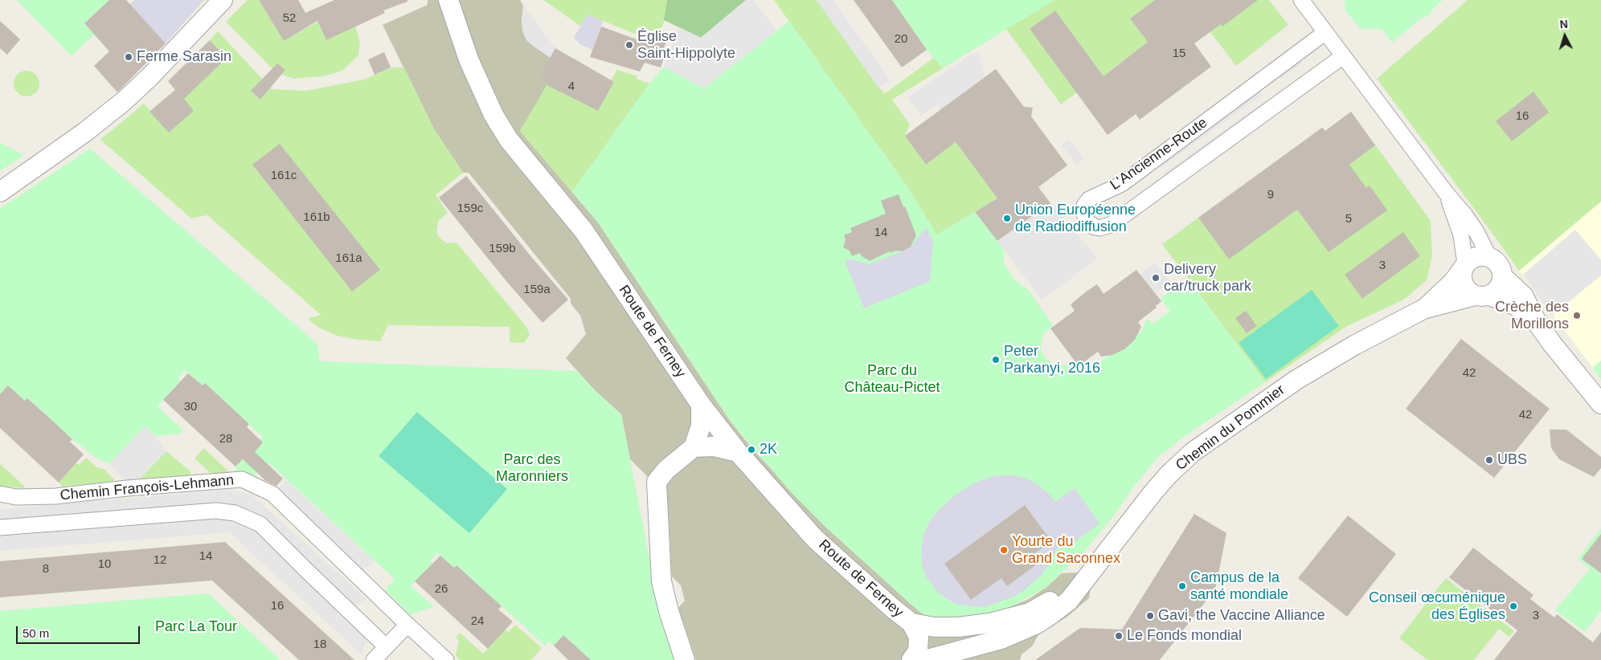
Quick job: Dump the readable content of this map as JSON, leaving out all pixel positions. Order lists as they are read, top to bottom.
{
  "streets": {
    "street": [
      "L'Ancienne-Route",
      "Route de Ferney",
      "Chemin du Pommier",
      "Chemin François-Lehmann"
    ]
  },
  "parks": ["Parc du Château-Pictet", "Parc des Maronniers", "Parc La Tour"],
  "places": [
    "Église Saint-Hippolyte",
    "Ferme Sarasin",
    "Union Européenne de Radiodiffusion",
    "Delivery car/truck park",
    "Crèche des Morillons",
    "Peter Parkanyi, 2016",
    "2K",
    "UBS",
    "Yourte du Grand Saconnex",
    "Campus de la santé mondiale",
    "Conseil œcuménique des Églises",
    "Gavi, the Vaccine Alliance",
    "Le Fonds mondial"
  ],
  "house_numbers": [
    "52",
    "20",
    "15",
    "4",
    "16",
    "161c",
    "9",
    "159c",
    "161b",
    "5",
    "14",
    "159b",
    "161a",
    "3",
    "159a",
    "42",
    "30",
    "42",
    "28",
    "14",
    "12",
    "10",
    "8",
    "26",
    "16",
    "3",
    "24",
    "18"
  ],
  "scale_bar": "50 m",
  "north": "top"
}
